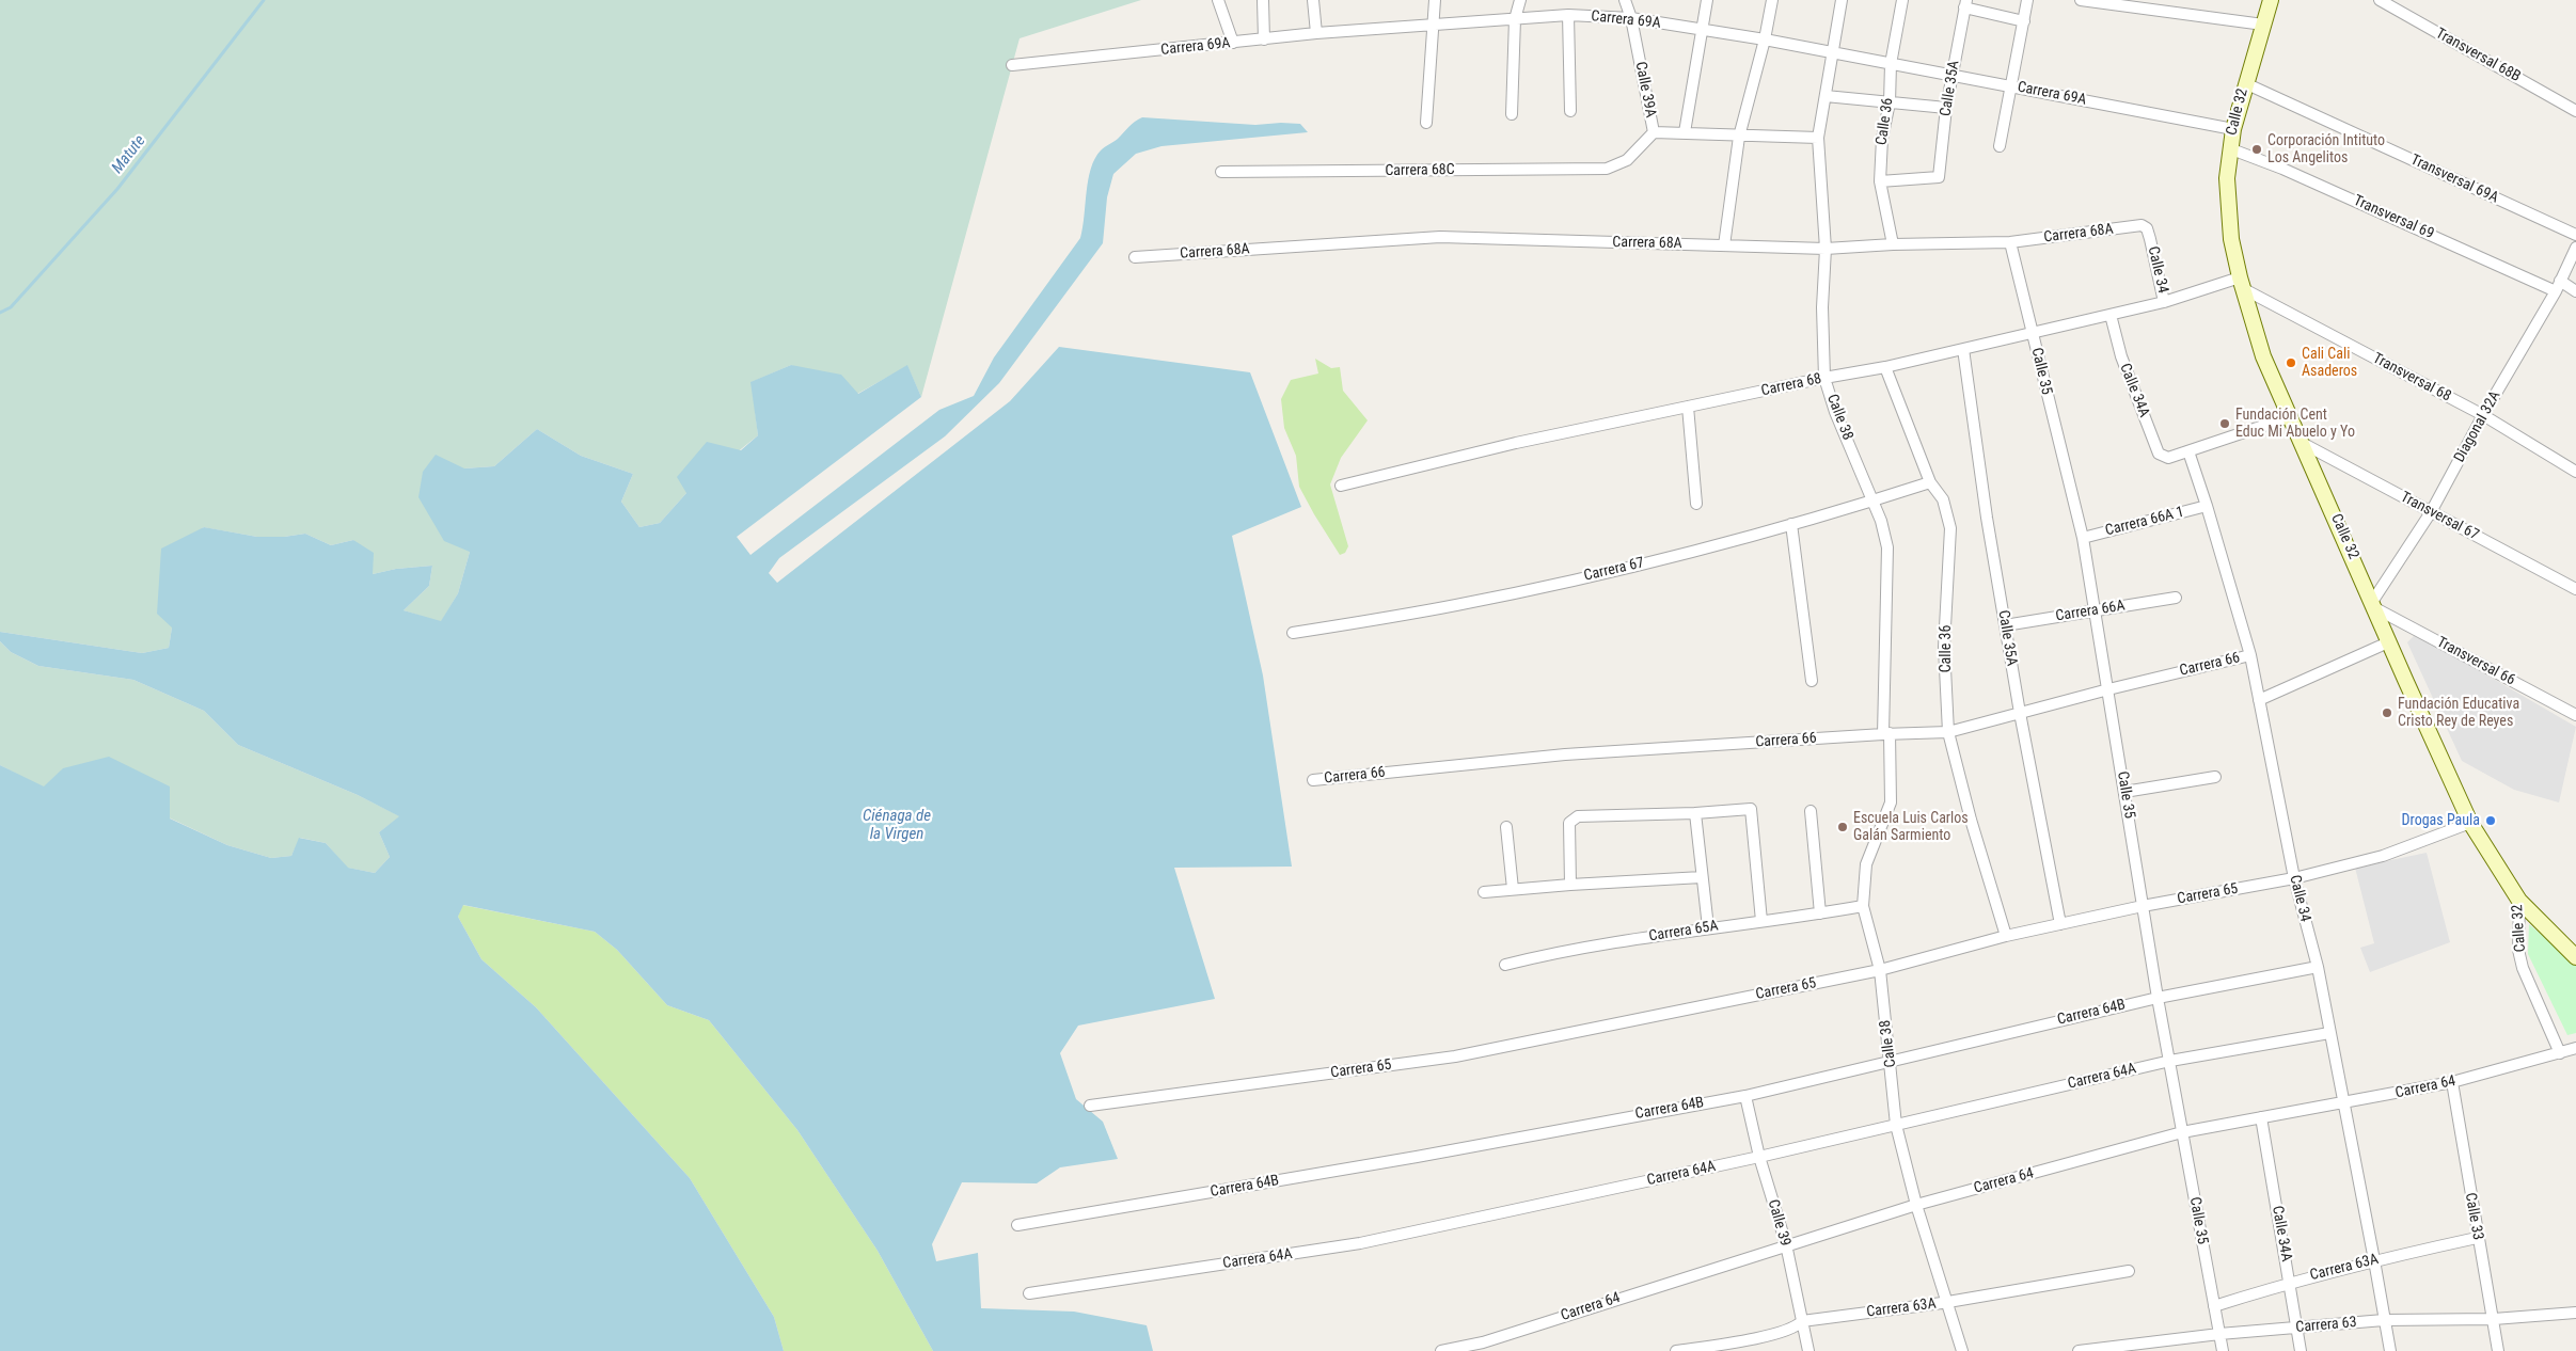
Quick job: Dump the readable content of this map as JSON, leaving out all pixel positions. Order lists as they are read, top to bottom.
{
  "streets": {
    "street": [
      "Carrera 69A",
      "Transversal 68B",
      "Calle 35A",
      "Calle 39A",
      "Calle 32",
      "Calle 36",
      "Carrera 68C",
      "Transversal 69A",
      "Transversal 69",
      "Carrera 68A",
      "Calle 34",
      "Calle 35",
      "Transversal 68",
      "Carrera 68",
      "Calle 34A",
      "Calle 38",
      "Diagonal 32A",
      "Transversal 67",
      "Carrera 66A 1",
      "Carrera 67",
      "Carrera 66A",
      "Transversal 66",
      "Carrera 66",
      "Carrera 65",
      "Carrera 65A",
      "Carrera 64B",
      "Carrera 64A",
      "Carrera 64",
      "Calle 33",
      "Calle 39",
      "Carrera 63A",
      "Carrera 63"
    ]
  },
  "crossings": [
    ["Carrera 69A", "Calle 35A"],
    ["Carrera 69A", "Calle 39A"],
    ["Carrera 69A", "Calle 32"],
    ["Carrera 69A", "Calle 36"],
    ["Carrera 69A", "Calle 38"],
    ["Calle 35A", "Calle 36"],
    ["Calle 35A", "Carrera 68"],
    ["Calle 35A", "Carrera 66A"],
    ["Calle 35A", "Carrera 66"],
    ["Calle 35A", "Carrera 65"],
    ["Calle 39A", "Carrera 68C"],
    ["Calle 32", "Transversal 69A"],
    ["Calle 32", "Transversal 69"],
    ["Calle 32", "Transversal 68"],
    ["Calle 32", "Carrera 68"],
    ["Calle 32", "Diagonal 32A"],
    ["Calle 32", "Transversal 67"],
    ["Calle 32", "Transversal 66"],
    ["Calle 32", "Carrera 65"],
    ["Calle 32", "Carrera 64"],
    ["Calle 36", "Carrera 68A"],
    ["Calle 36", "Carrera 68"],
    ["Calle 36", "Carrera 67"],
    ["Calle 36", "Carrera 66"],
    ["Calle 36", "Carrera 65"],
    ["Transversal 69", "Diagonal 32A"],
    ["Carrera 68A", "Calle 34"],
    ["Carrera 68A", "Calle 35"],
    ["Carrera 68A", "Calle 38"],
    ["Calle 34", "Carrera 68"],
    ["Calle 34", "Calle 34A"],
    ["Calle 34", "Carrera 66A 1"],
    ["Calle 34", "Carrera 66"],
    ["Calle 34", "Carrera 65"],
    ["Calle 34", "Carrera 64B"],
    ["Calle 34", "Carrera 64A"],
    ["Calle 34", "Carrera 64"],
    ["Calle 34", "Carrera 63A"],
    ["Calle 34", "Carrera 63"],
    ["Calle 35", "Carrera 68"],
    ["Calle 35", "Carrera 66A 1"],
    ["Calle 35", "Carrera 66A"],
    ["Calle 35", "Carrera 66"],
    ["Calle 35", "Carrera 65"],
    ["Calle 35", "Carrera 64B"],
    ["Calle 35", "Carrera 64A"],
    ["Calle 35", "Carrera 64"],
    ["Calle 35", "Carrera 63A"],
    ["Calle 35", "Carrera 63"],
    ["Transversal 68", "Carrera 68"],
    ["Transversal 68", "Diagonal 32A"],
    ["Carrera 68", "Calle 34A"],
    ["Carrera 68", "Calle 38"],
    ["Calle 34A", "Carrera 64"],
    ["Calle 34A", "Carrera 63A"],
    ["Calle 34A", "Carrera 63"],
    ["Calle 38", "Carrera 67"],
    ["Calle 38", "Carrera 66"],
    ["Calle 38", "Carrera 65"],
    ["Calle 38", "Carrera 65A"],
    ["Calle 38", "Carrera 64B"],
    ["Calle 38", "Carrera 64A"],
    ["Calle 38", "Carrera 64"],
    ["Calle 38", "Carrera 63A"],
    ["Diagonal 32A", "Transversal 67"],
    ["Diagonal 32A", "Transversal 66"],
    ["Carrera 64B", "Calle 39"],
    ["Carrera 64A", "Calle 39"],
    ["Carrera 64", "Calle 33"],
    ["Carrera 64", "Calle 39"],
    ["Calle 33", "Carrera 63A"],
    ["Calle 33", "Carrera 63"],
    ["Calle 39", "Carrera 63A"]
  ],
  "water": ["Matute", "Ciénaga de la Virgen"],
  "places": [
    "Corporación Intituto Los Angelitos",
    "Cali Cali Asaderos",
    "Fundación Cent Educ Mi Abuelo y Yo",
    "Fundación Educativa Cristo Rey de Reyes",
    "Drogas Paula",
    "Escuela Luis Carlos Galán Sarmiento"
  ]
}
